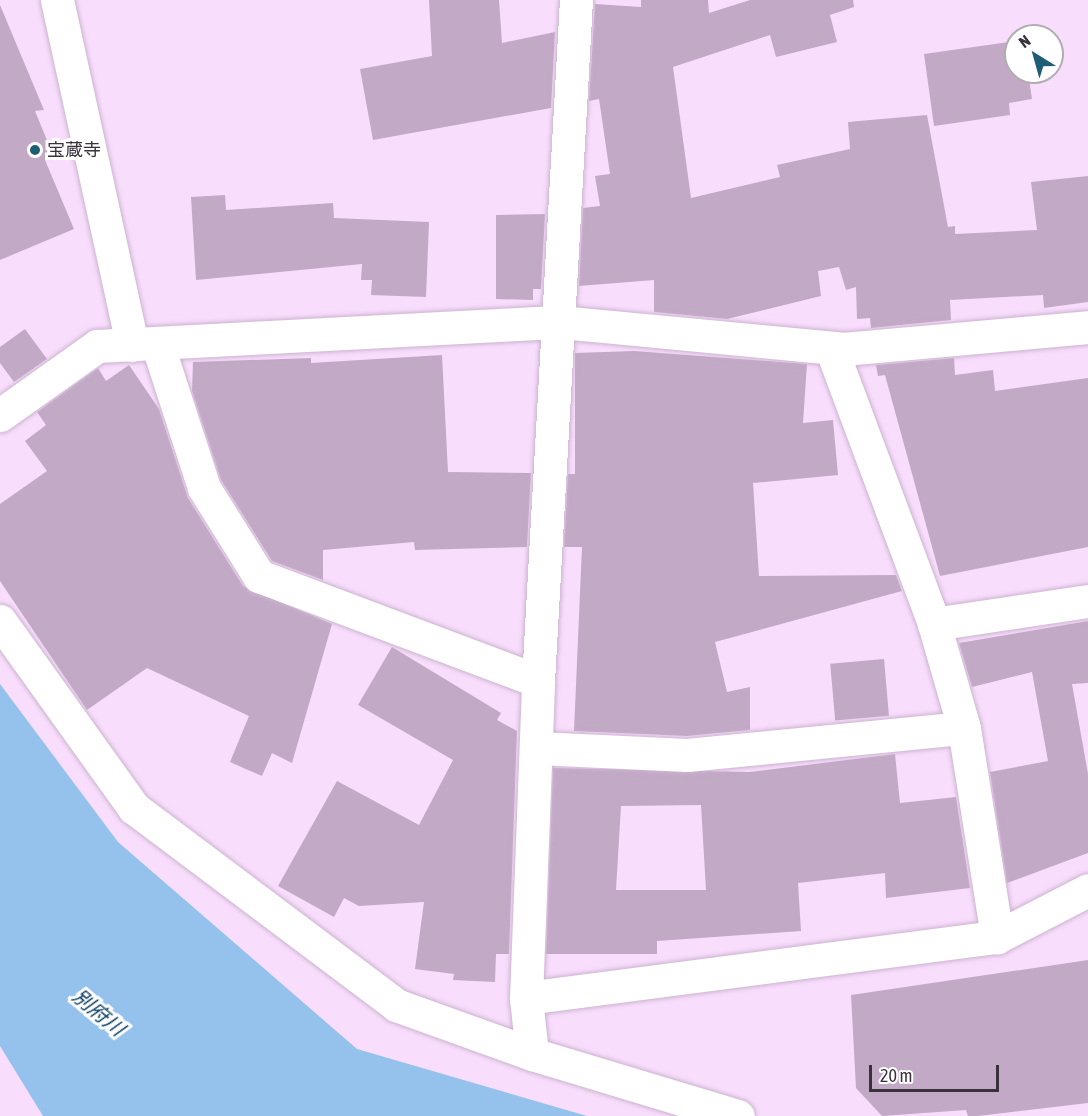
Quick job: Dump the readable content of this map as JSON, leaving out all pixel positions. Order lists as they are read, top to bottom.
{
  "water": ["別府川"],
  "places": ["宝蔵寺"],
  "scale_bar": "20 m",
  "north": "top left"
}
